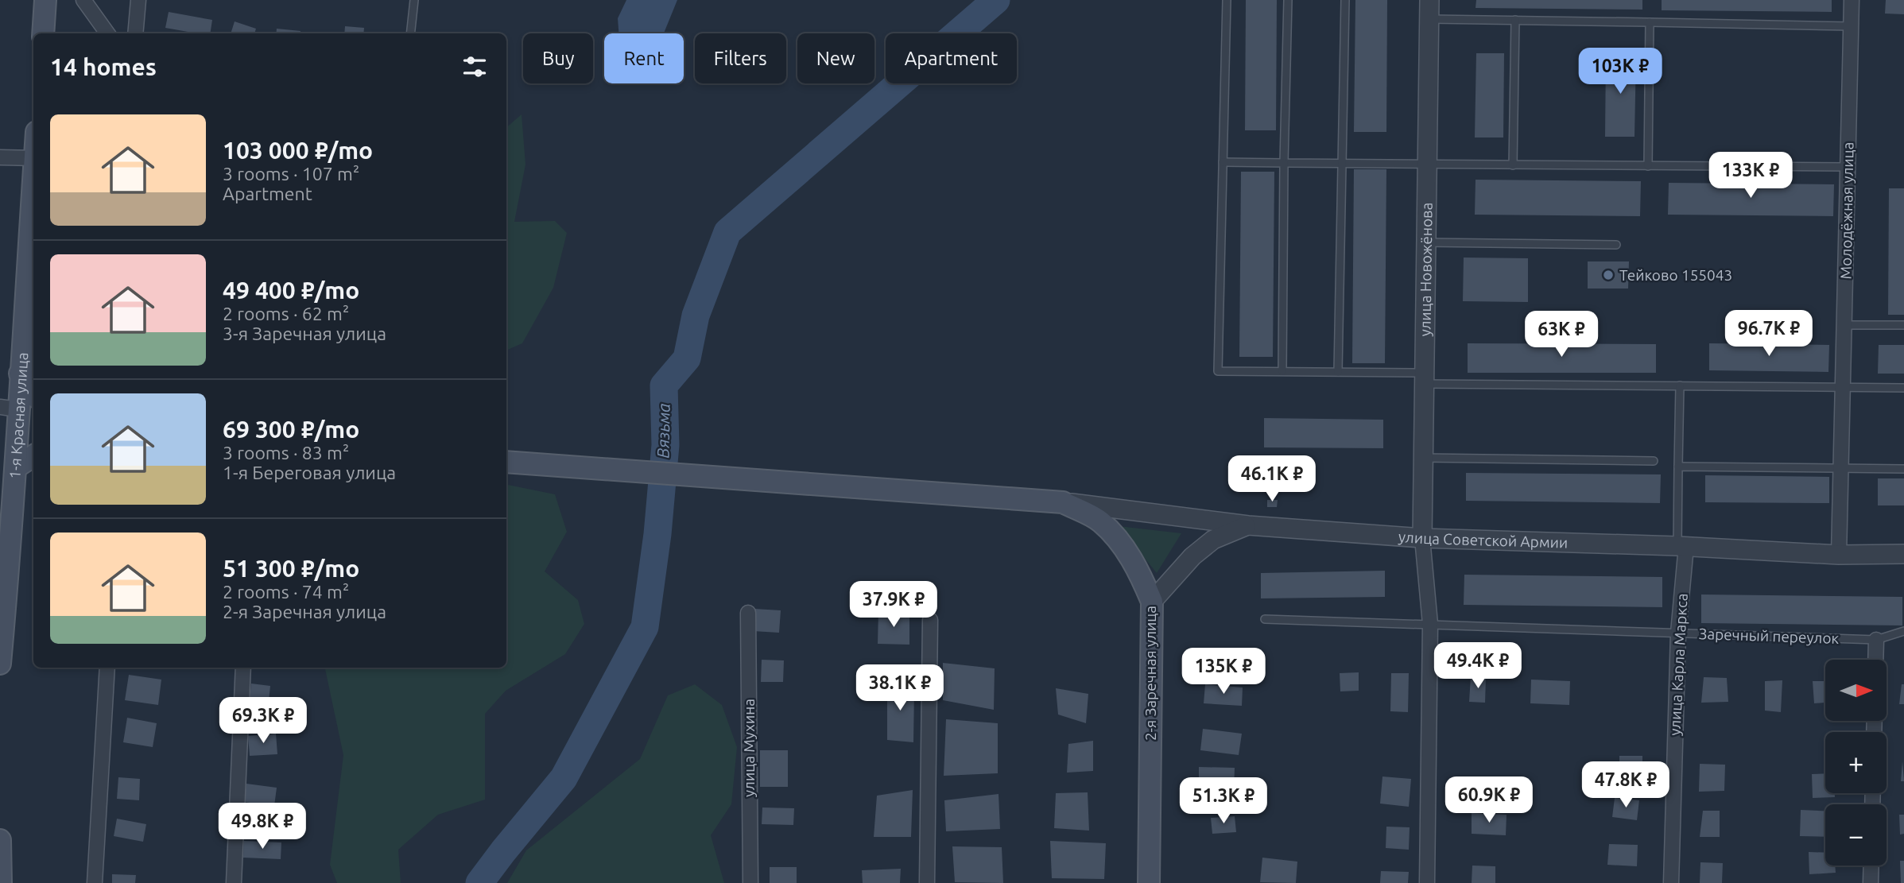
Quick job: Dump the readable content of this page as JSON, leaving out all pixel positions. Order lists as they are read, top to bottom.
{
  "streets": {
    "main road": ["1-я Красная улица", "2-я Заречная улица"],
    "street": [
      "Молодёжная улица",
      "улица Новожёнова",
      "улица Советской Армии",
      "улица Карла Маркса",
      "улица Мухина"
    ],
    "lane": ["Заречный переулок"]
  },
  "crossings": [
    ["Молодёжная улица", "улица Советской Армии"],
    ["улица Новожёнова", "улица Советской Армии"],
    ["улица Советской Армии", "улица Карла Маркса"],
    ["улица Советской Армии", "2-я Заречная улица"],
    ["Заречный переулок", "улица Карла Маркса"]
  ],
  "water": ["Вязьма"],
  "places": ["Тейково 155043"],
  "north": "right",
  "page": {
    "chip": [
      "Buy",
      "Rent",
      "Filters",
      "New",
      "Apartment"
    ],
    "heading": "14 homes",
    "price": [
      "103K ₽",
      "133K ₽",
      "96.7K ₽",
      "63K ₽",
      "46.1K ₽",
      "37.9K ₽",
      "49.4K ₽",
      "135K ₽",
      "38.1K ₽",
      "69.3K ₽",
      "47.8K ₽",
      "60.9K ₽",
      "51.3K ₽",
      "49.8K ₽"
    ],
    "list": [
      {
        "name": "103 000 ₽/mo",
        "note": "3 rooms · 107 m² · Apartment"
      },
      {
        "name": "49 400 ₽/mo",
        "note": "2 rooms · 62 m² · 3-я Заречная улица"
      },
      {
        "name": "69 300 ₽/mo",
        "note": "3 rooms · 83 m² · 1-я Береговая улица"
      },
      {
        "name": "51 300 ₽/mo",
        "note": "2 rooms · 74 m² · 2-я Заречная улица"
      }
    ],
    "map_buttons": ["+", "−"]
  }
}
